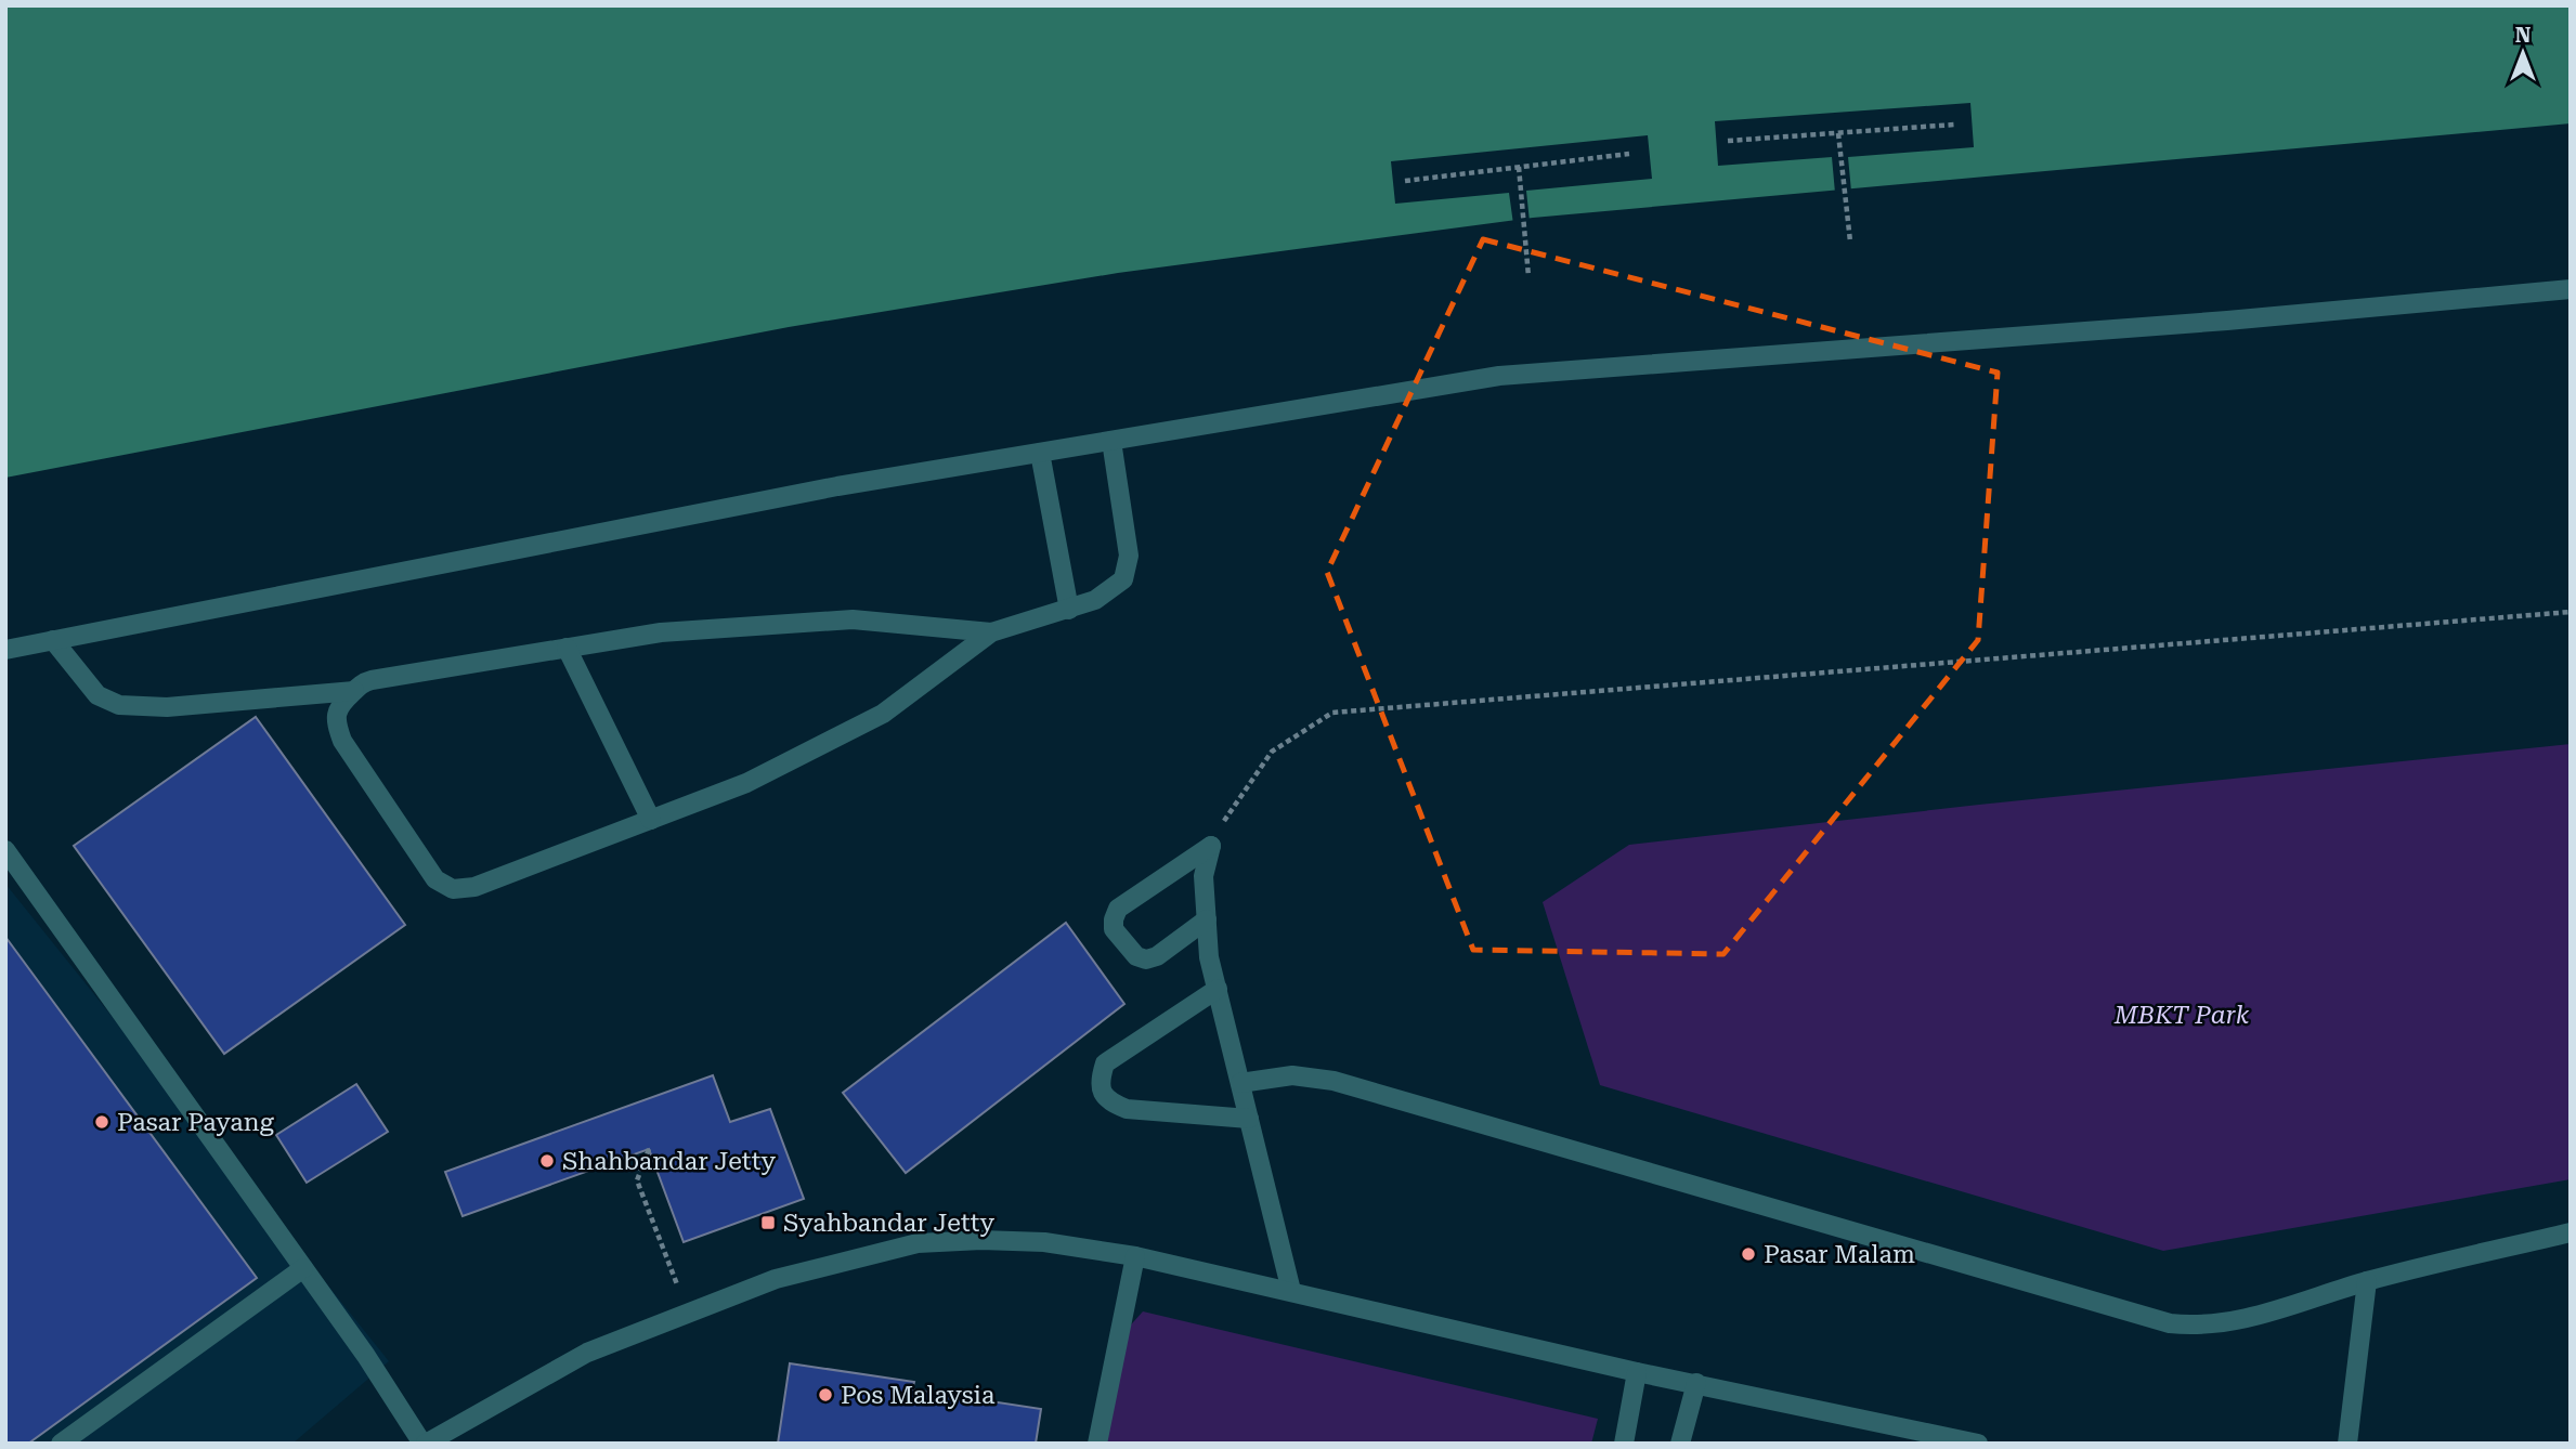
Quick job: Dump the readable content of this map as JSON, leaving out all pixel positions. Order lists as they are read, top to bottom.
{
  "parks": ["MBKT Park"],
  "places": {
    "other": [
      "Pasar Payang",
      "Shahbandar Jetty",
      "Pasar Malam",
      "Pos Malaysia"
    ],
    "transit": ["Syahbandar Jetty"]
  },
  "north": "top"
}
